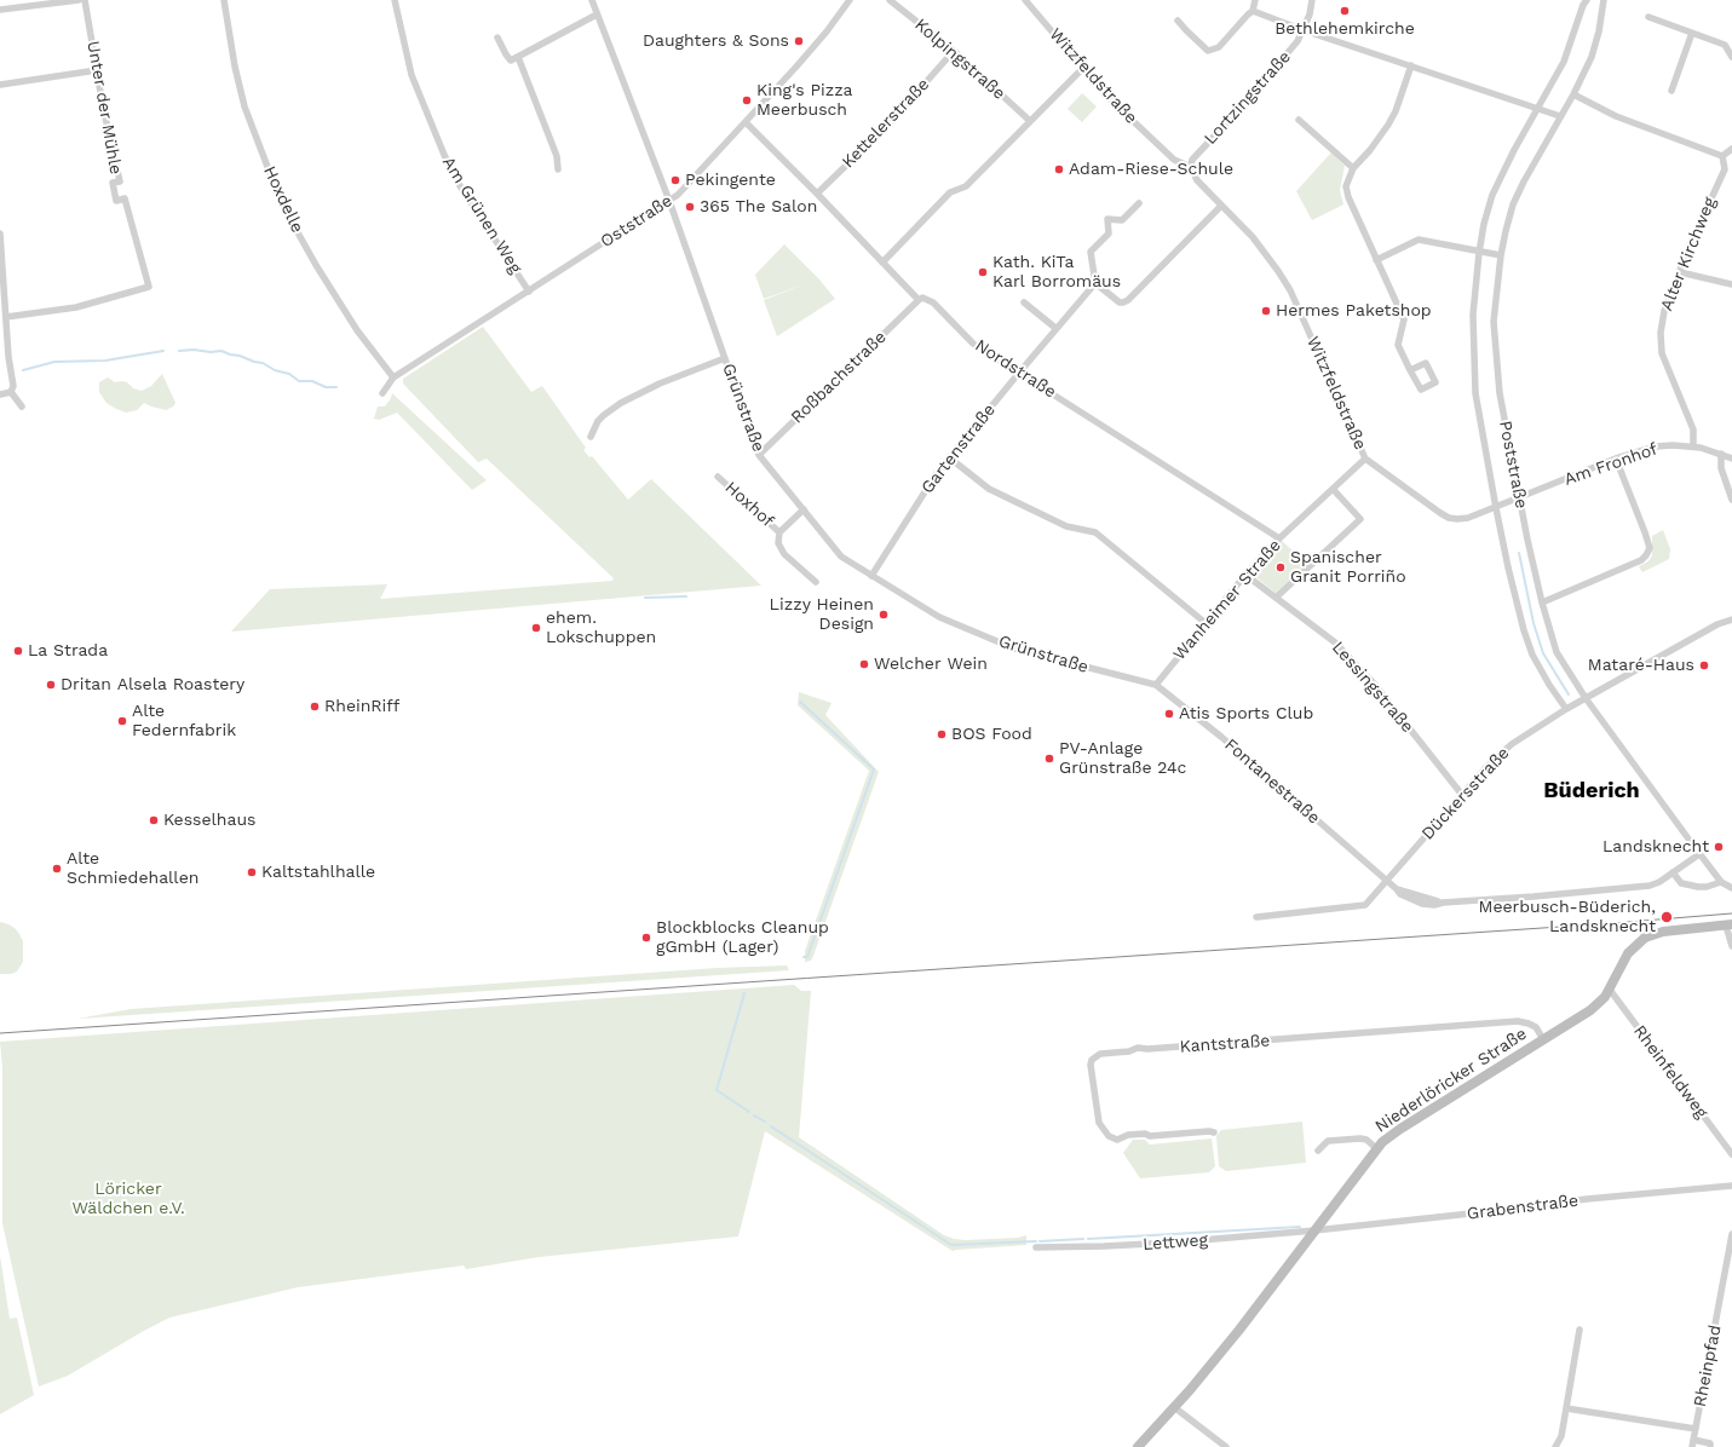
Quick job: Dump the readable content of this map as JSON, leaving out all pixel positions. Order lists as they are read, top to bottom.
{
  "streets": {
    "main road": ["Niederlöricker Straße"],
    "street": [
      "Kolpingstraße",
      "Witzfeldstraße",
      "Lortzingstraße",
      "Unter der Mühle",
      "Kettelerstraße",
      "Hoxdelle",
      "Am Grünen Weg",
      "Oststraße",
      "Alter Kirchweg",
      "Nordstraße",
      "Roßbachstraße",
      "Grünstraße",
      "Gartenstraße",
      "Poststraße",
      "Am Fronhof",
      "Hoxhof",
      "Wanheimer Straße",
      "Lessingstraße",
      "Fontanestraße",
      "Dückersstraße",
      "Kantstraße",
      "Rheinfeldweg",
      "Grabenstraße",
      "Lettweg",
      "Rheinpfad"
    ]
  },
  "crossings": [
    ["Kolpingstraße", "Kettelerstraße"],
    ["Witzfeldstraße", "Lortzingstraße"],
    ["Witzfeldstraße", "Poststraße"],
    ["Witzfeldstraße", "Am Fronhof"],
    ["Witzfeldstraße", "Wanheimer Straße"],
    ["Kettelerstraße", "Nordstraße"],
    ["Hoxdelle", "Oststraße"],
    ["Am Grünen Weg", "Oststraße"],
    ["Oststraße", "Nordstraße"],
    ["Oststraße", "Grünstraße"],
    ["Alter Kirchweg", "Am Fronhof"],
    ["Nordstraße", "Roßbachstraße"],
    ["Nordstraße", "Gartenstraße"],
    ["Nordstraße", "Wanheimer Straße"],
    ["Roßbachstraße", "Grünstraße"],
    ["Grünstraße", "Gartenstraße"],
    ["Grünstraße", "Hoxhof"],
    ["Grünstraße", "Wanheimer Straße"],
    ["Grünstraße", "Fontanestraße"],
    ["Poststraße", "Am Fronhof"],
    ["Poststraße", "Fontanestraße"],
    ["Poststraße", "Dückersstraße"],
    ["Wanheimer Straße", "Lessingstraße"],
    ["Wanheimer Straße", "Fontanestraße"],
    ["Lessingstraße", "Dückersstraße"],
    ["Fontanestraße", "Dückersstraße"],
    ["Kantstraße", "Niederlöricker Straße"],
    ["Rheinfeldweg", "Niederlöricker Straße"],
    ["Niederlöricker Straße", "Grabenstraße"],
    ["Niederlöricker Straße", "Lettweg"],
    ["Grabenstraße", "Lettweg"]
  ],
  "districts": ["Büderich"],
  "parks": ["Löricker Wäldchen e.V."],
  "places": [
    "Bethlehemkirche",
    "Daughters & Sons",
    "King's Pizza Meerbusch",
    "Adam-Riese-Schule",
    "Pekingente",
    "365 The Salon",
    "Kath. KiTa Karl Borromäus",
    "Hermes Paketshop",
    "Spanischer Granit Porriño",
    "Lizzy Heinen Design",
    "ehem. Lokschuppen",
    "La Strada",
    "Welcher Wein",
    "Mataré-Haus",
    "Dritan Alsela Roastery",
    "RheinRiff",
    "Atis Sports Club",
    "Alte Federnfabrik",
    "BOS Food",
    "PV-Anlage Grünstraße 24c",
    "Kesselhaus",
    "Landsknecht",
    "Alte Schmiedehallen",
    "Kaltstahlhalle",
    "Meerbusch-Büderich, Landsknecht",
    "Blockblocks Cleanup gGmbH (Lager)"
  ]
}
